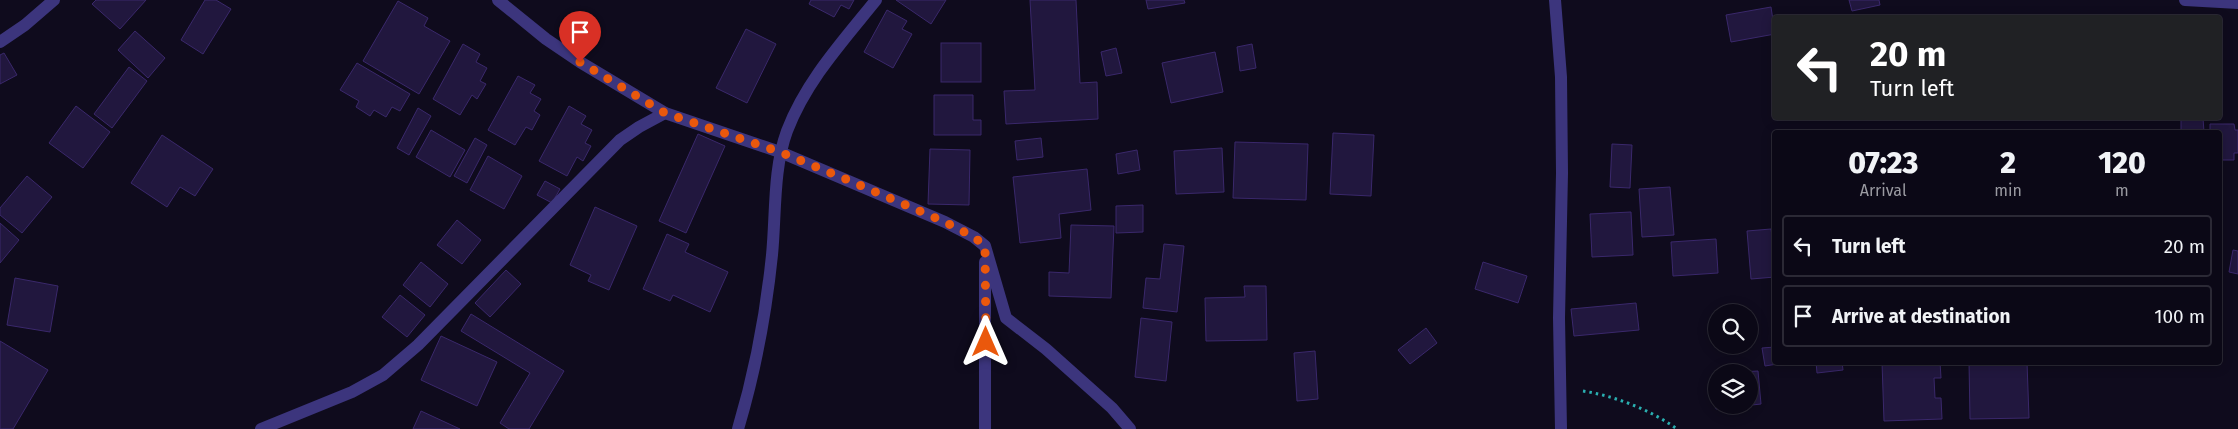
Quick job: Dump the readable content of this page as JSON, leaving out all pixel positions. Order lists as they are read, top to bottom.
{
  "page": {
    "turn": ["20 m", "Turn left"],
    "eta": [
      "07:23",
      "Arrival",
      "2",
      "min",
      "120",
      "m"
    ],
    "list": [
      {
        "name": "Turn left",
        "value": "20 m"
      },
      {
        "name": "Arrive at destination",
        "value": "100 m"
      }
    ]
  }
}
